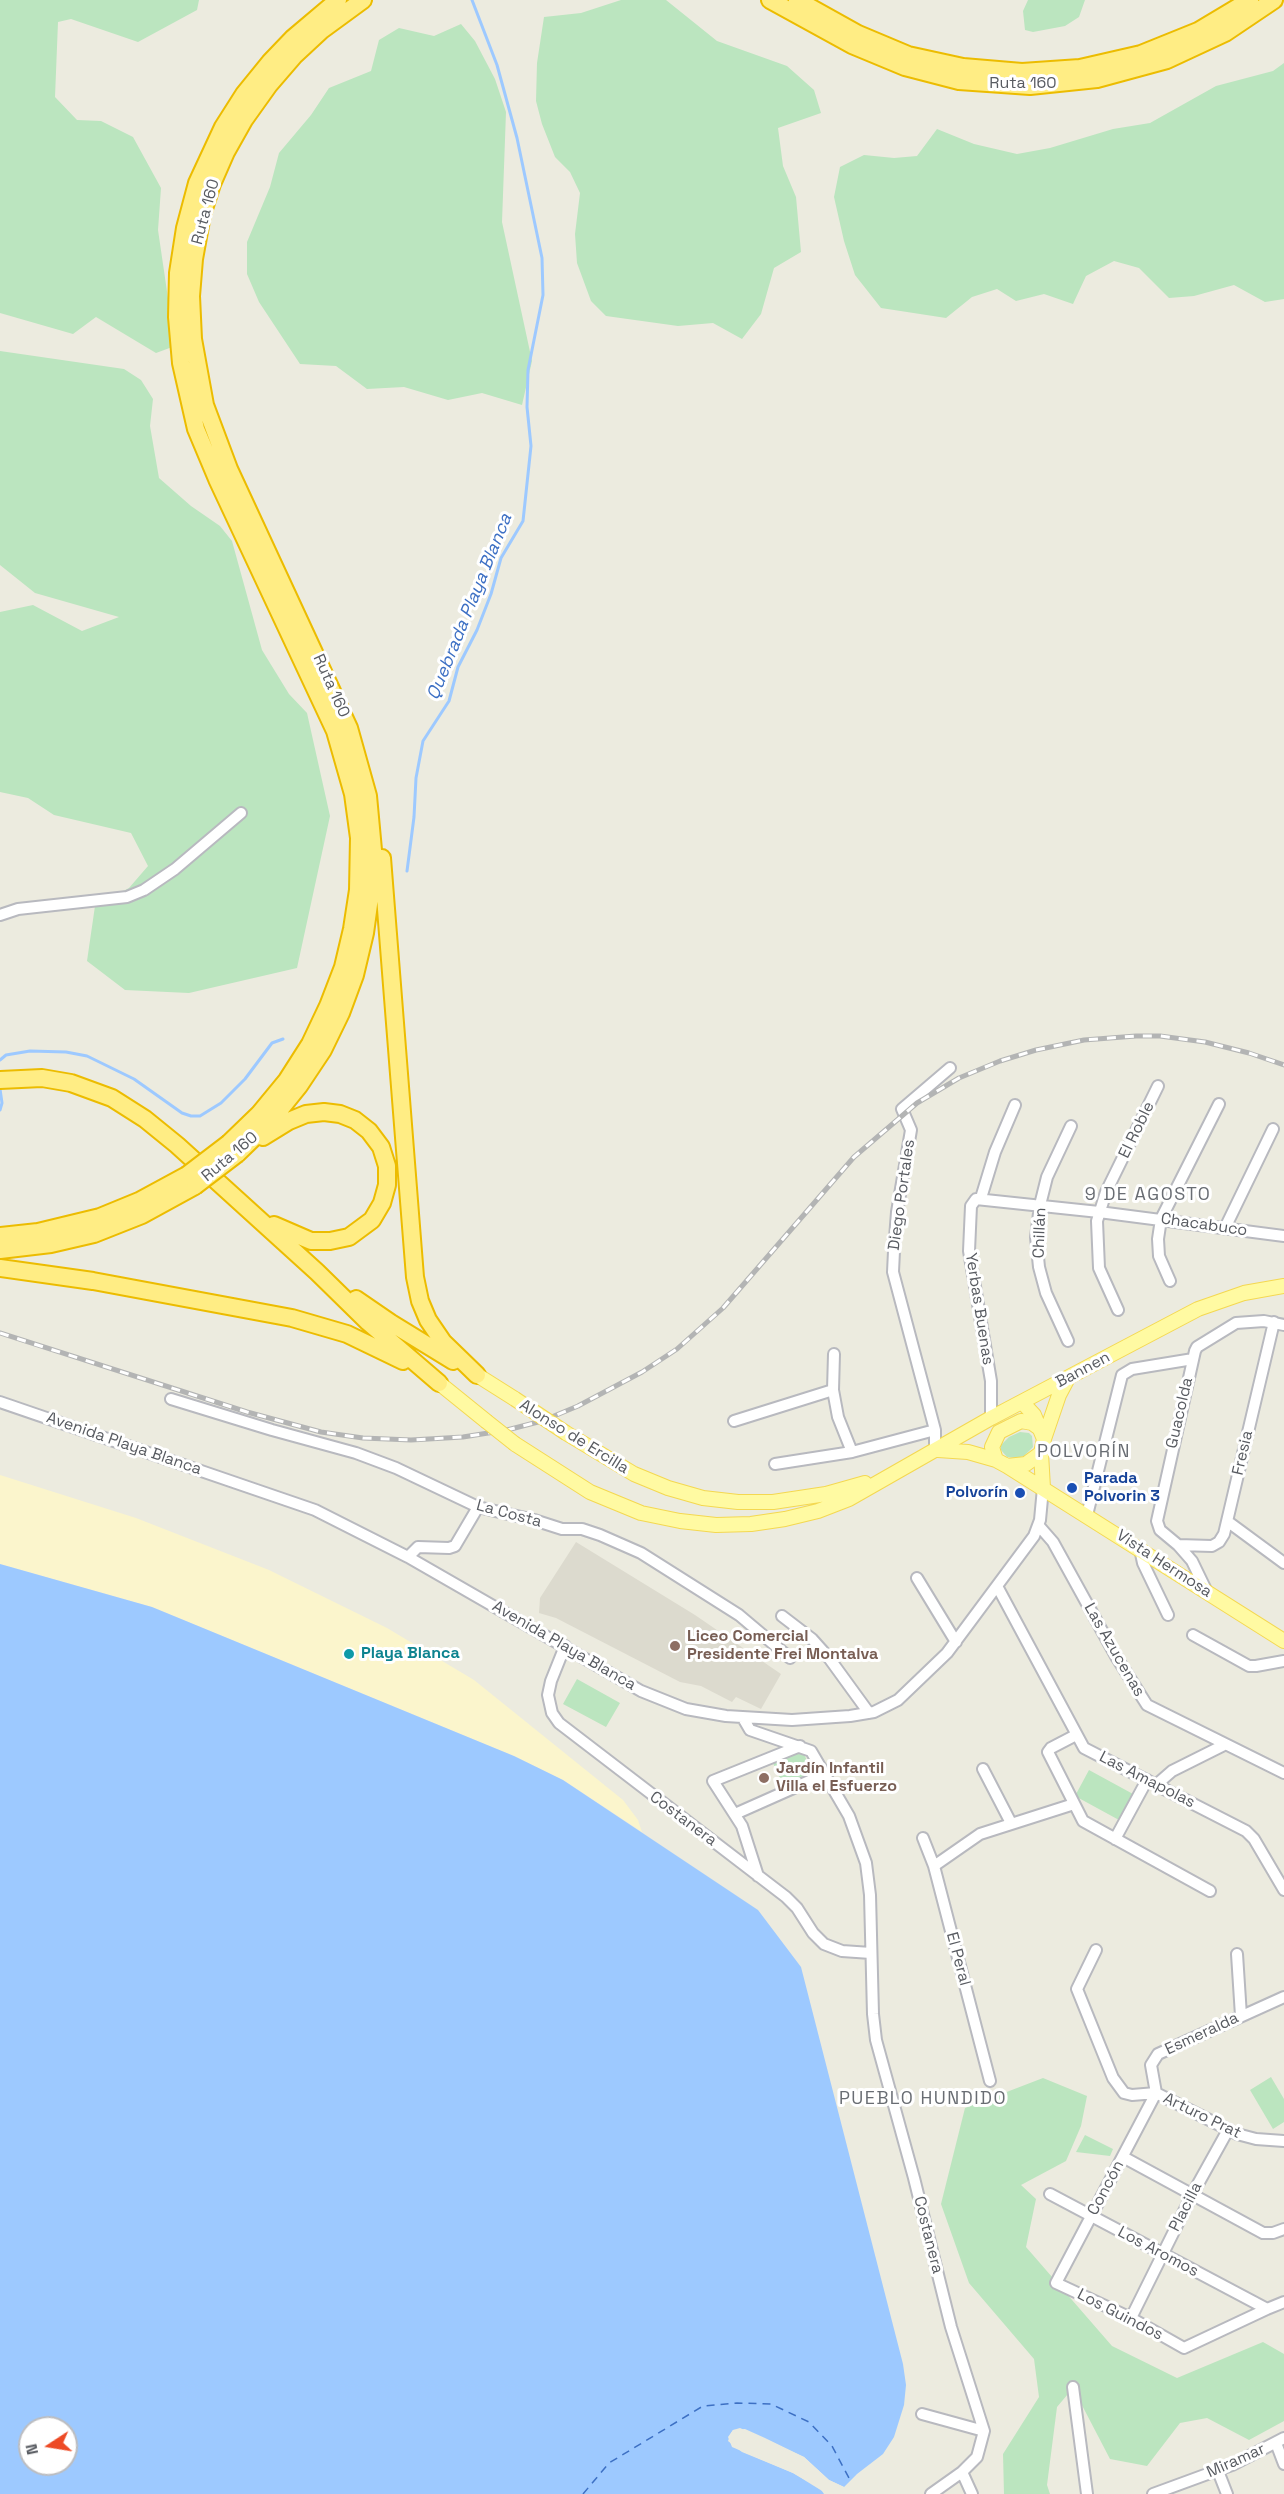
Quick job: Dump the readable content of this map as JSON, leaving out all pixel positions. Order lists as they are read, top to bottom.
{
  "streets": {
    "highway": ["Ruta 160"],
    "main road": ["Bannen", "Alonso de Ercilla", "Vista Hermosa"],
    "street": [
      "El Roble",
      "Diego Portales",
      "Chacabuco",
      "Chillán",
      "Yerbas Buenas",
      "Guacolda",
      "Avenida Playa Blanca",
      "Fresia",
      "La Costa",
      "Las Azucenas",
      "Las Amapolas",
      "Costanera",
      "El Peral",
      "Esmeralda",
      "Arturo Prat",
      "Concón",
      "Placilla",
      "Los Aromos",
      "Los Guindos",
      "Miramar"
    ]
  },
  "crossings": [
    ["El Roble", "Chacabuco"],
    ["Diego Portales", "Bannen"],
    ["Diego Portales", "Vista Hermosa"],
    ["Chacabuco", "Chillán"],
    ["Chacabuco", "Yerbas Buenas"],
    ["Yerbas Buenas", "Bannen"],
    ["Bannen", "Alonso de Ercilla"],
    ["Bannen", "Vista Hermosa"],
    ["Guacolda", "Fresia"],
    ["Guacolda", "Vista Hermosa"],
    ["Avenida Playa Blanca", "Vista Hermosa"],
    ["Avenida Playa Blanca", "Las Azucenas"],
    ["Avenida Playa Blanca", "Las Amapolas"],
    ["Avenida Playa Blanca", "Costanera"],
    ["Esmeralda", "Arturo Prat"],
    ["Esmeralda", "Concón"],
    ["Arturo Prat", "Concón"],
    ["Arturo Prat", "Placilla"],
    ["Concón", "Los Aromos"],
    ["Concón", "Los Guindos"],
    ["Placilla", "Los Aromos"],
    ["Placilla", "Los Guindos"],
    ["Los Aromos", "Los Guindos"]
  ],
  "districts": ["9 DE AGOSTO", "POLVORÍN", "PUEBLO HUNDIDO"],
  "water": ["Quebrada Playa Blanca"],
  "places": [
    "Parada Polvorin 3",
    "Polvorín",
    "Liceo Comercial Presidente Frei Montalva",
    "Playa Blanca",
    "Jardín Infantil Villa el Esfuerzo"
  ],
  "north": "left"
}
